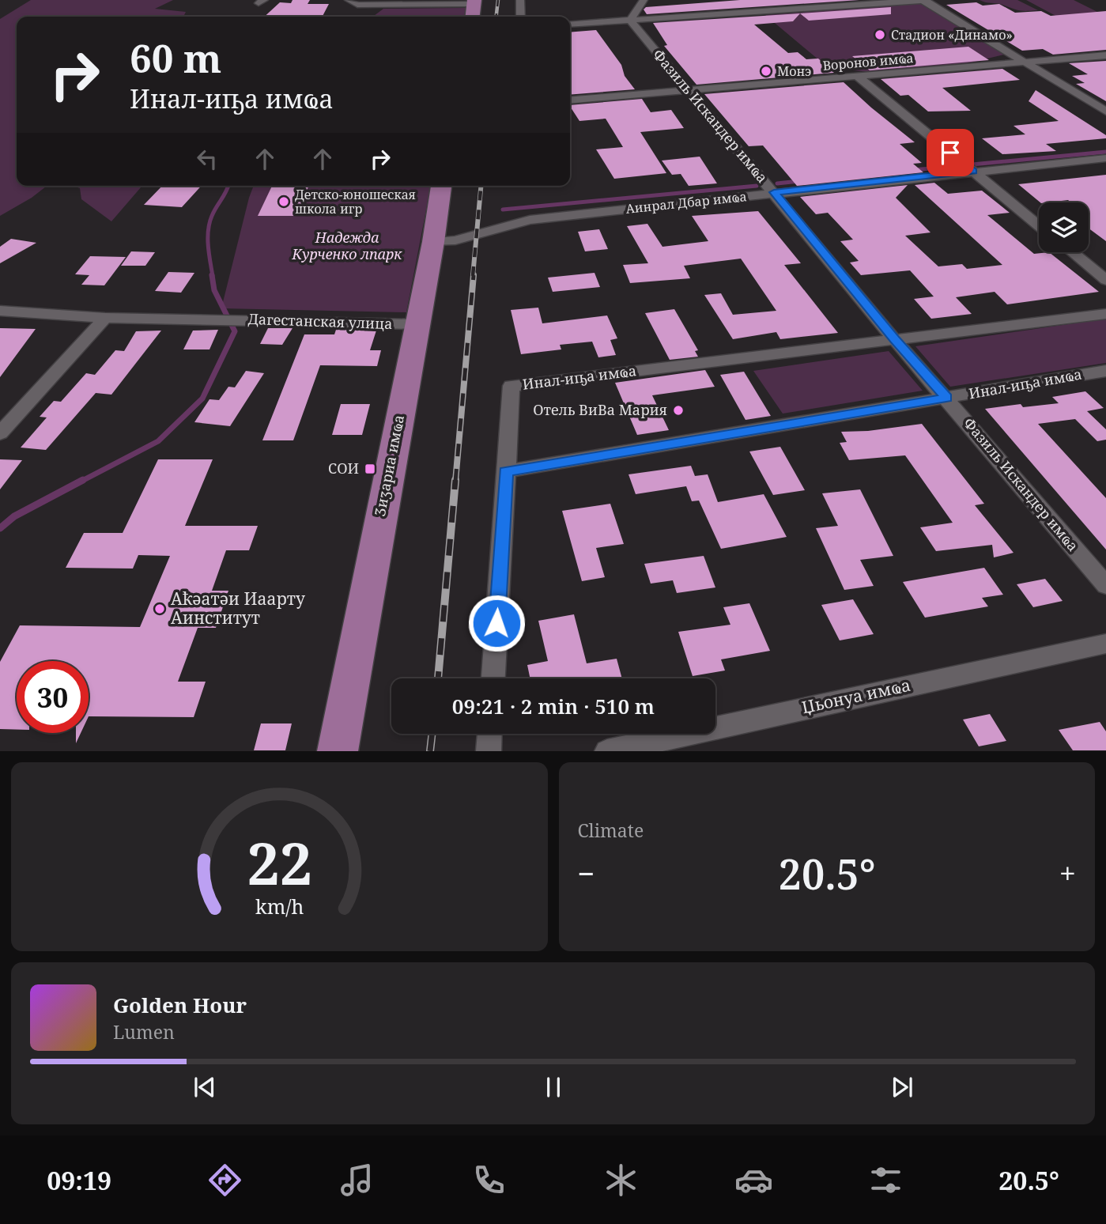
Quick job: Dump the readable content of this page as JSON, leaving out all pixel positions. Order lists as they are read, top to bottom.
{
  "streets": {
    "highway": ["Ӡиӡариа имҩа"],
    "street": [
      "Воронов имҩа",
      "Фазиль Искандер имҩа",
      "Аинрал Дбар имҩа",
      "Дагестанская улица",
      "Инал-иҧа имҩа",
      "Џьонуа имҩа"
    ]
  },
  "crossings": [
    ["Воронов имҩа", "Фазиль Искандер имҩа"],
    ["Фазиль Искандер имҩа", "Аинрал Дбар имҩа"],
    ["Фазиль Искандер имҩа", "Инал-иҧа имҩа"],
    ["Аинрал Дбар имҩа", "Ӡиӡариа имҩа"],
    ["Дагестанская улица", "Ӡиӡариа имҩа"]
  ],
  "parks": ["Надежда Курченко лпарк"],
  "places": {
    "other": [
      "Cтадион «Динамо»",
      "Монэ",
      "Детско-юношеская школа игр",
      "Отель ВиВа Мария",
      "Аҟәатәи Иаарту Аинститут"
    ],
    "transit": ["СОИ"]
  },
  "page": {
    "turn": ["60 m", "Инал-иҧа имҩа"],
    "limit": "30",
    "trip": "09:21 · 2 min · 510 m",
    "tile": "Climate",
    "heat": ["−", "20.5°", "+"],
    "song": ["Golden Hour", "Lumen"],
    "tabs": ["09:19", "20.5°"],
    "gauge": ["22", "km/h"]
  }
}
